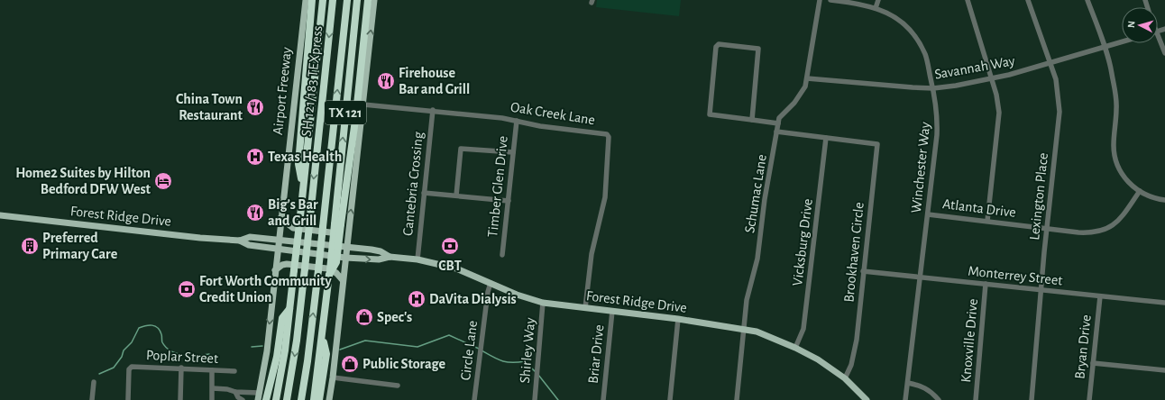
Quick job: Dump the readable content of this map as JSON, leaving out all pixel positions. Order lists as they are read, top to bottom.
{
  "streets": {
    "highway": ["SH 121/183 TEXpress", "TX 121"],
    "main road": ["Airport Freeway", "Forest Ridge Drive"],
    "street": [
      "Savannah Way",
      "Oak Creek Lane",
      "Winchester Way",
      "Cantebria Crossing",
      "Timber Glen Drive",
      "Schumac Lane",
      "Lexington Place",
      "Atlanta Drive",
      "Vicksburg Drive",
      "Brookhaven Circle",
      "Monterrey Street",
      "Knoxville Drive",
      "Bryan Drive",
      "Circle Lane",
      "Shirley Way",
      "Briar Drive",
      "Poplar Street"
    ]
  },
  "crossings": [
    ["Savannah Way", "Winchester Way"],
    ["Savannah Way", "Schumac Lane"],
    ["Savannah Way", "Lexington Place"],
    ["Airport Freeway", "Forest Ridge Drive"],
    ["Oak Creek Lane", "Cantebria Crossing"],
    ["Oak Creek Lane", "Timber Glen Drive"],
    ["Oak Creek Lane", "Forest Ridge Drive"],
    ["Winchester Way", "Atlanta Drive"],
    ["Winchester Way", "Monterrey Street"],
    ["Cantebria Crossing", "Forest Ridge Drive"],
    ["Schumac Lane", "Forest Ridge Drive"],
    ["Lexington Place", "Atlanta Drive"],
    ["Lexington Place", "Monterrey Street"],
    ["Forest Ridge Drive", "Vicksburg Drive"],
    ["Forest Ridge Drive", "Brookhaven Circle"],
    ["Forest Ridge Drive", "Circle Lane"],
    ["Forest Ridge Drive", "Shirley Way"],
    ["Forest Ridge Drive", "Briar Drive"],
    ["Vicksburg Drive", "Brookhaven Circle"],
    ["Brookhaven Circle", "Monterrey Street"],
    ["Monterrey Street", "Knoxville Drive"],
    ["Monterrey Street", "Bryan Drive"]
  ],
  "places": {
    "restaurant": ["Firehouse Bar and Grill", "China Town Restaurant", "Big’s Bar and Grill"],
    "hospital": ["Texas Health", "DaVita Dialysis"],
    "hotel": ["Home2 Suites by Hilton Bedford DFW West"],
    "building": ["Preferred Primary Care"],
    "bank": ["CBT", "Fort Worth Community Credit Union"],
    "shop": ["Spec's", "Public Storage"]
  },
  "north": "left"
}
